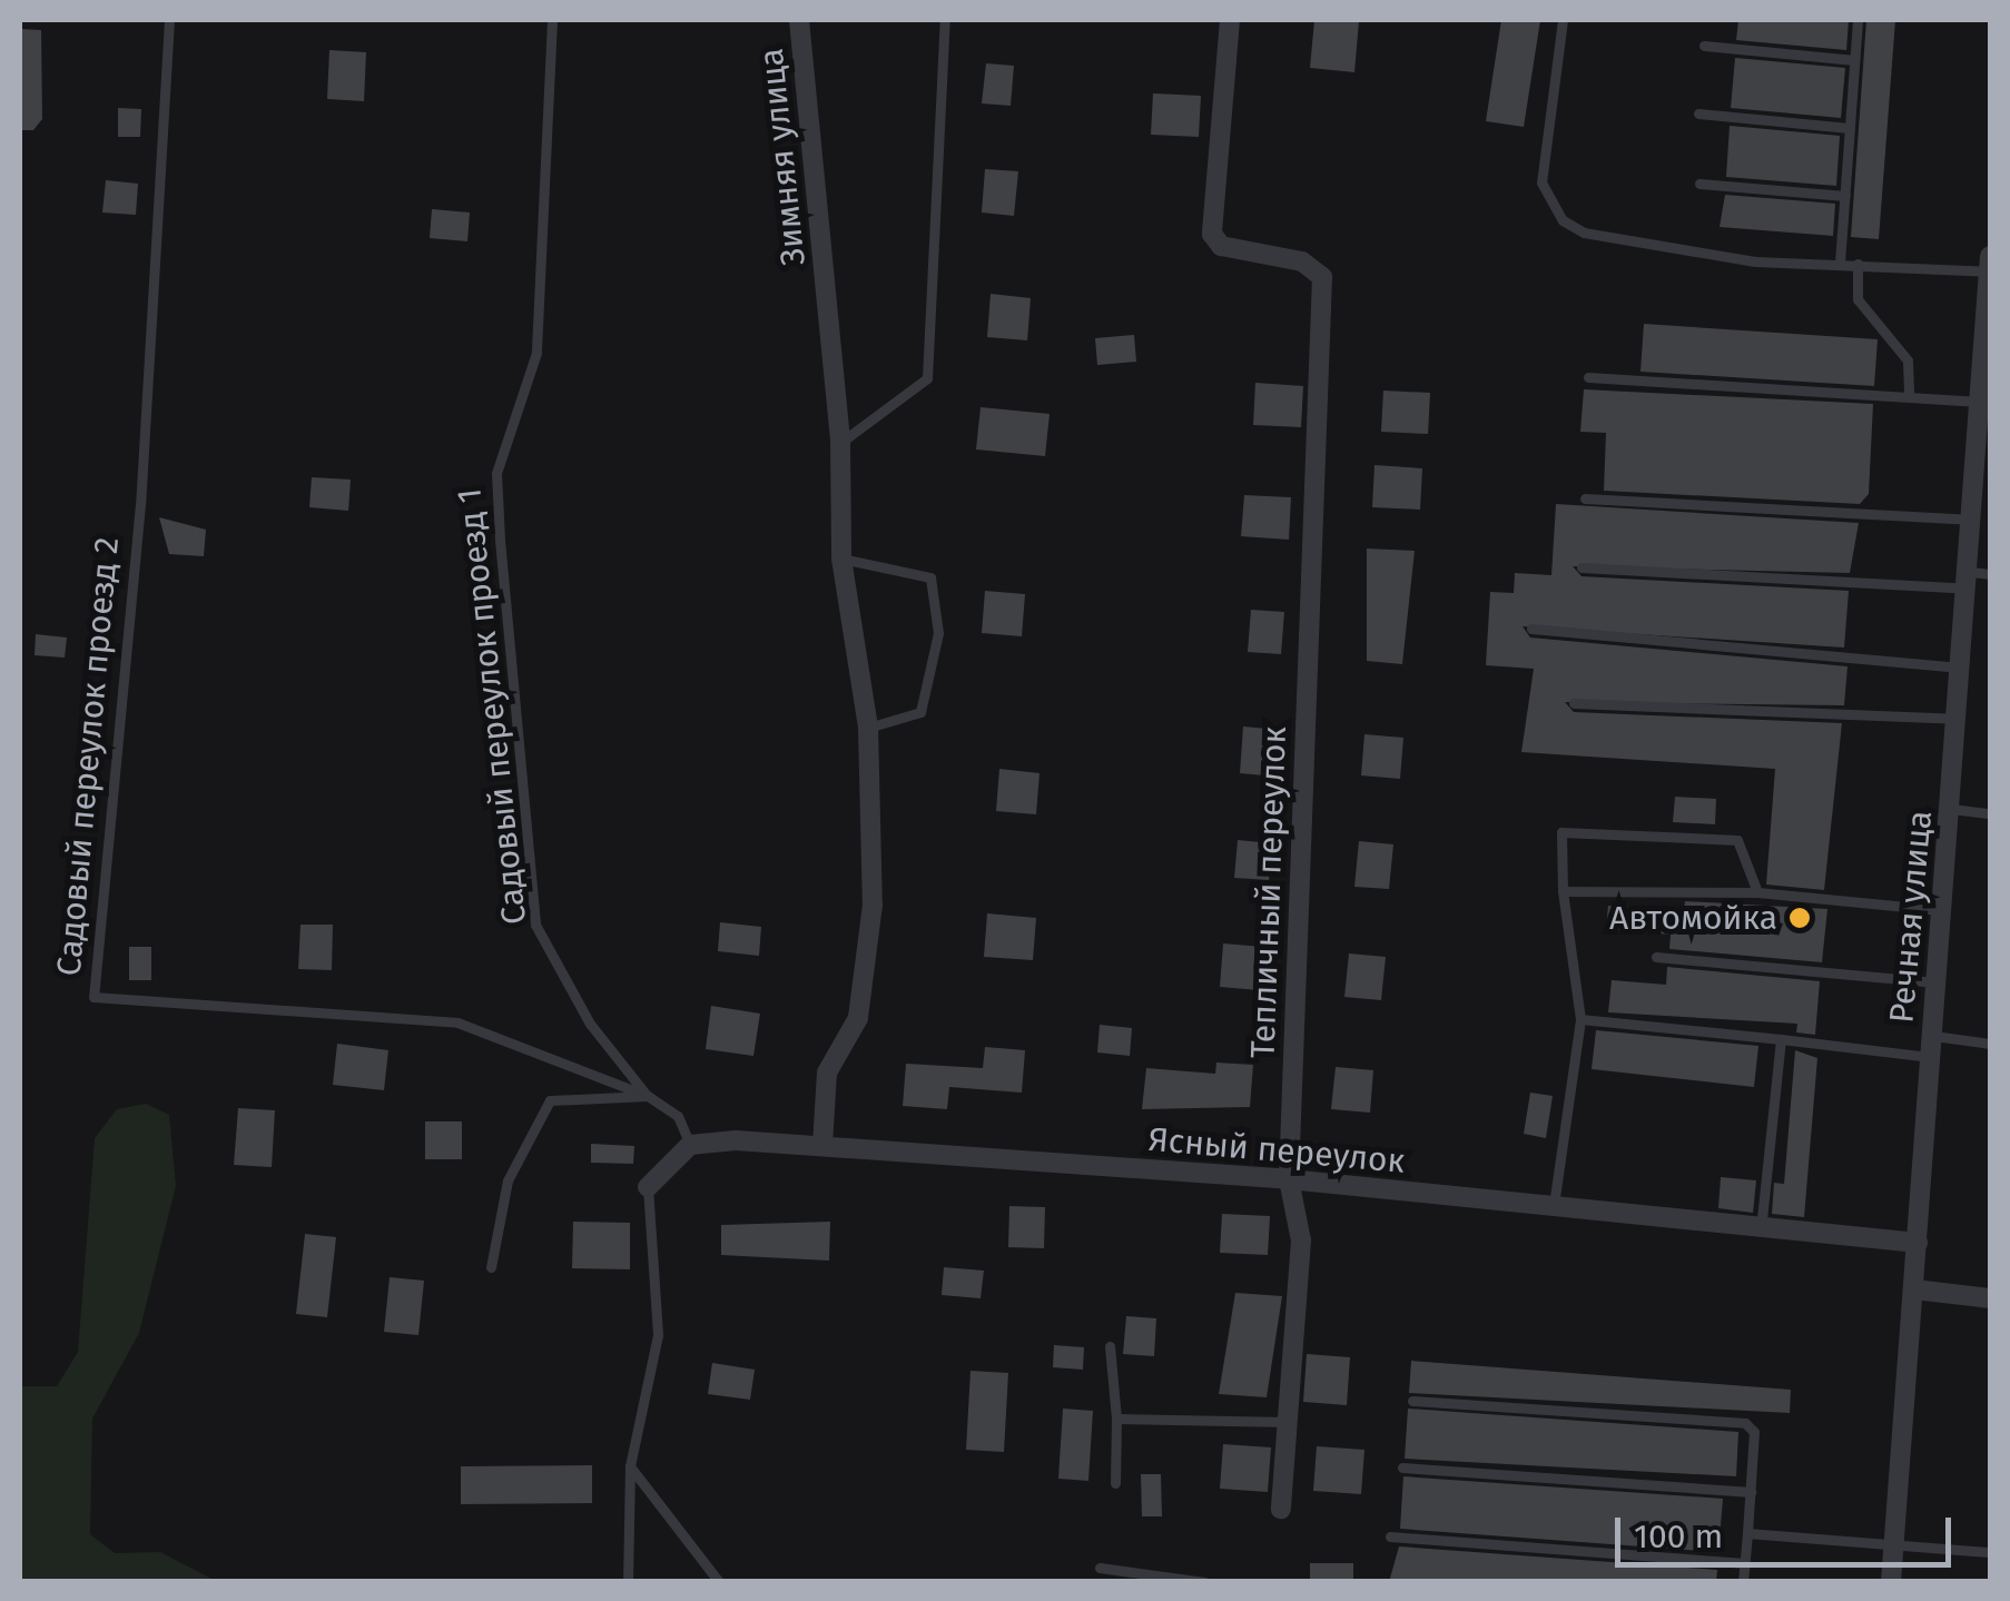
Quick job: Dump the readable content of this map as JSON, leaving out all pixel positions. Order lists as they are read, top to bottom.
{
  "streets": {
    "street": [
      "Зимняя улица",
      "Тепличный переулок",
      "Речная улица",
      "Ясный переулок"
    ],
    "lane": ["Садовый переулок проезд 1", "Садовый переулок проезд 2"]
  },
  "crossings": [
    ["Зимняя улица", "Ясный переулок"],
    ["Садовый переулок проезд 1", "Садовый переулок проезд 2"],
    ["Садовый переулок проезд 1", "Ясный переулок"],
    ["Тепличный переулок", "Ясный переулок"],
    ["Речная улица", "Ясный переулок"]
  ],
  "places": ["Автомойка"],
  "scale_bar": "100 m"
}
